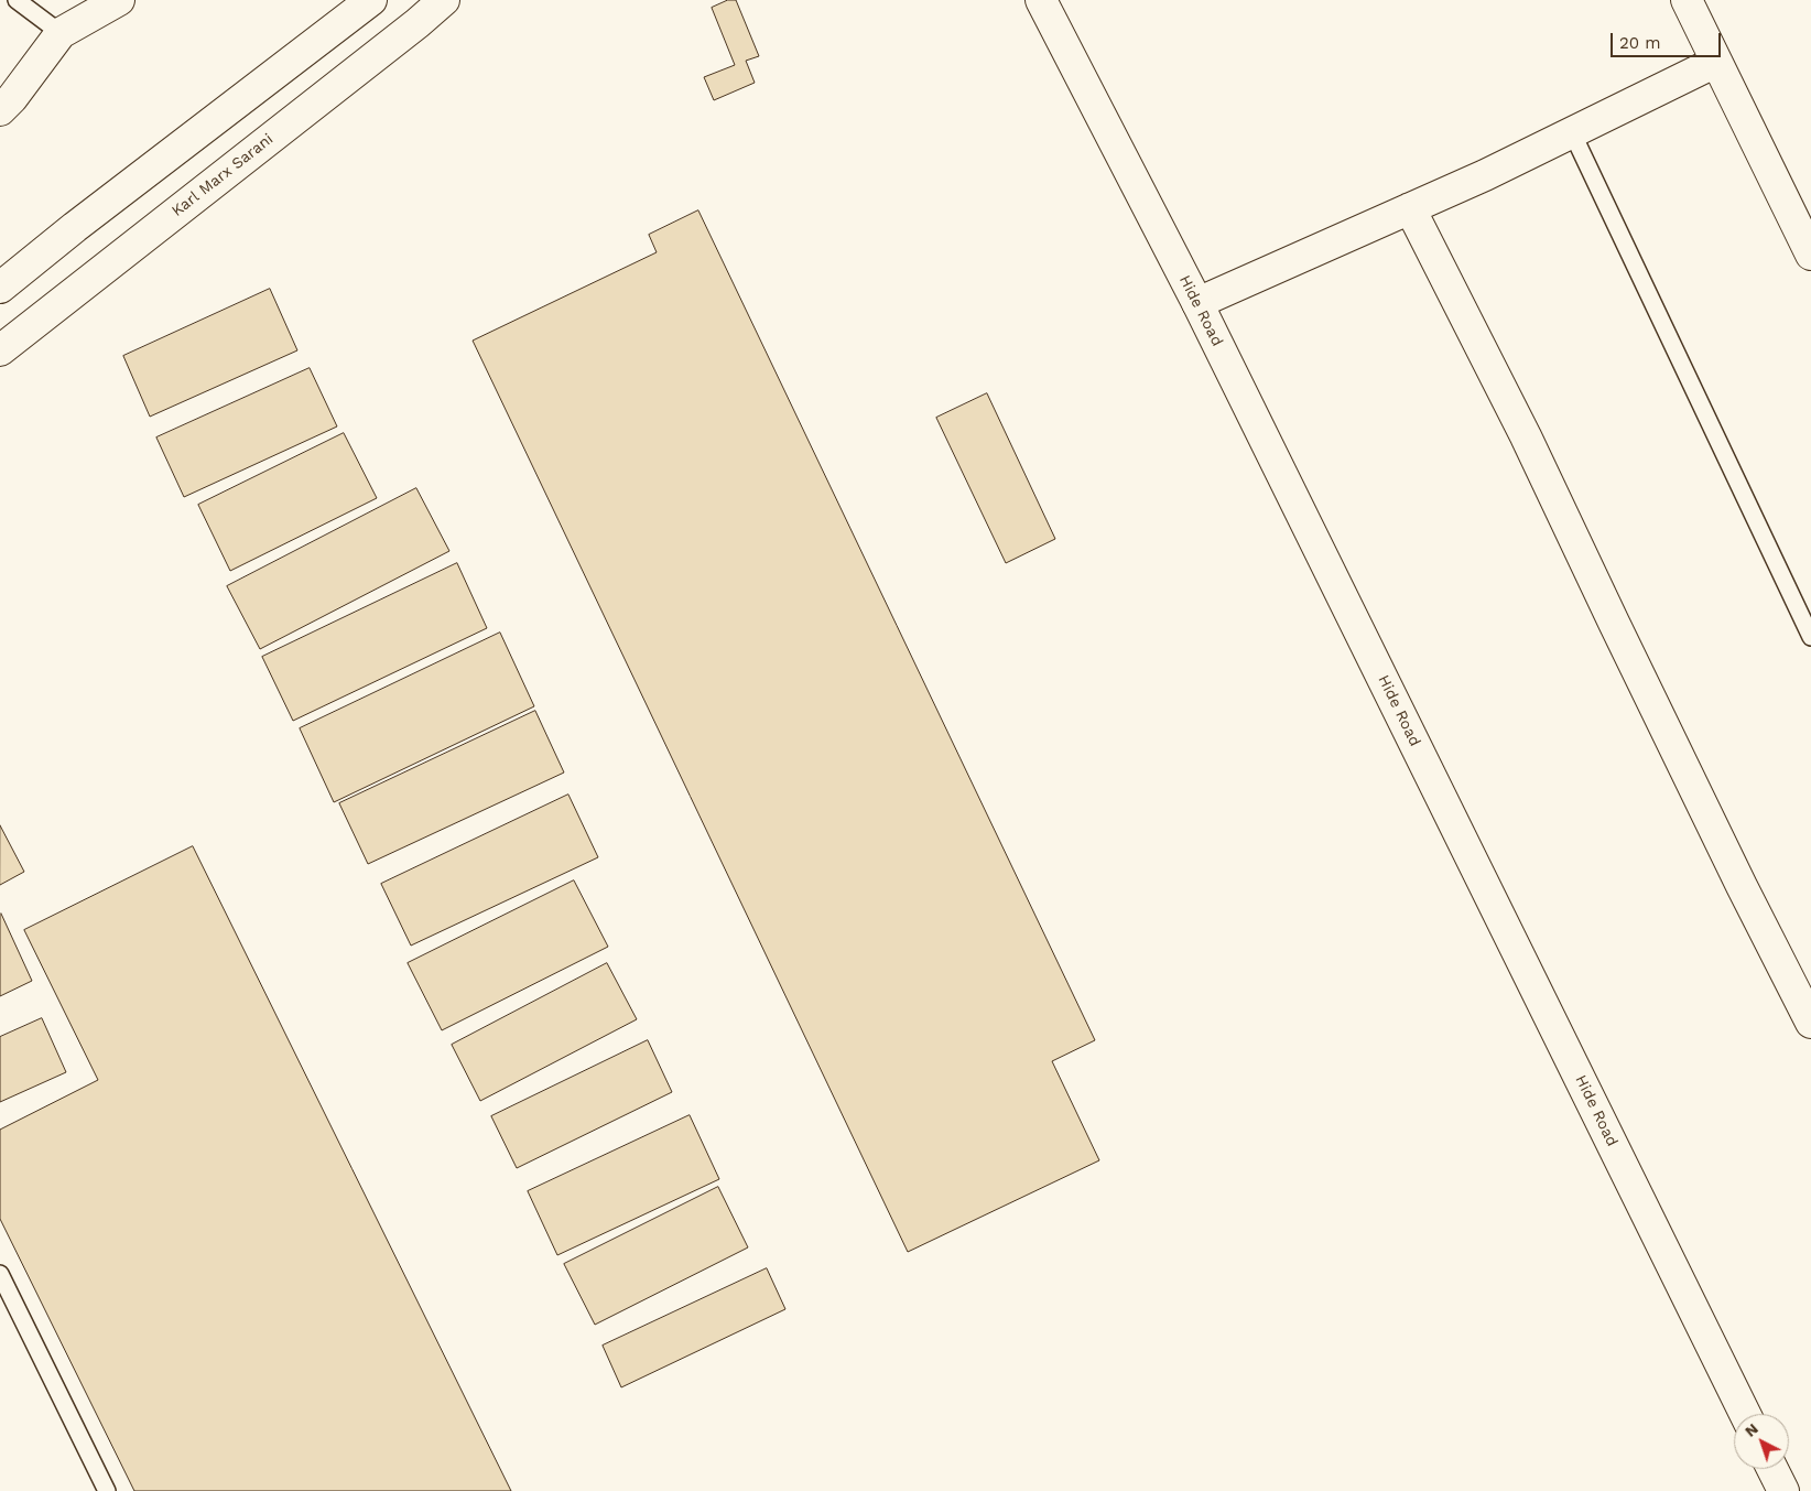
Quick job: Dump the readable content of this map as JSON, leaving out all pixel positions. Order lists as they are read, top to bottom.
{
  "streets": {
    "street": ["Karl Marx Sarani", "Hide Road"]
  },
  "scale_bar": "20 m",
  "north": "top left"
}
